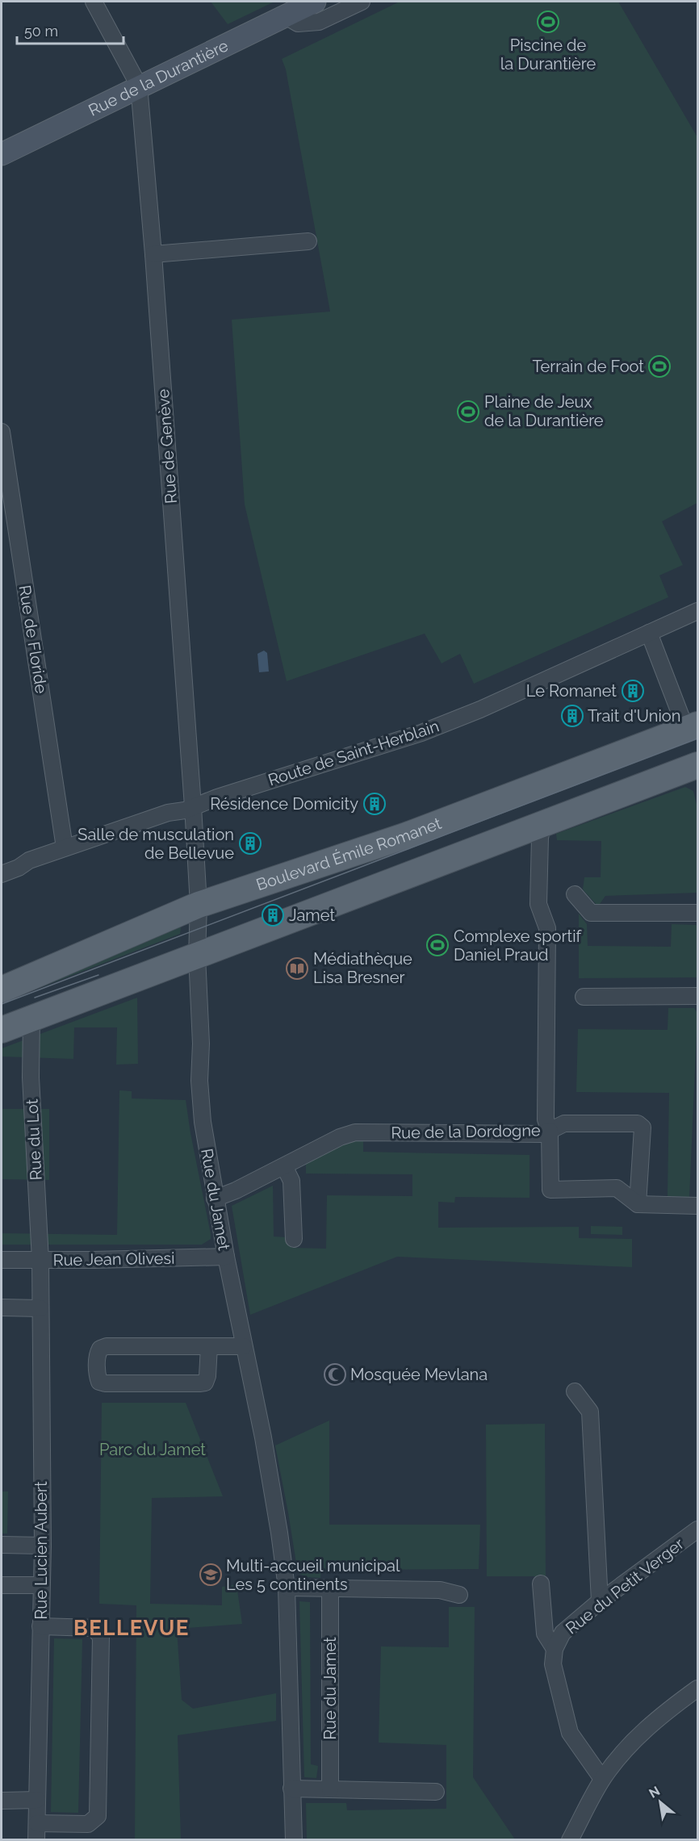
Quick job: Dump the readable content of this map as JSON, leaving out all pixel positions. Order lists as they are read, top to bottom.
{
  "streets": {
    "main road": ["Boulevard Émile Romanet"],
    "street": [
      "Rue de la Durantière",
      "Rue de Genève",
      "Rue de Floride",
      "Route de Saint-Herblain",
      "Rue de la Dordogne",
      "Rue du Lot",
      "Rue du Jamet",
      "Rue Jean Olivesi",
      "Rue Lucien Aubert",
      "Rue du Petit Verger"
    ]
  },
  "crossings": [
    ["Rue de la Durantière", "Rue de Genève"],
    ["Rue de Genève", "Route de Saint-Herblain"],
    ["Rue de Genève", "Rue du Jamet"],
    ["Rue de Floride", "Route de Saint-Herblain"],
    ["Route de Saint-Herblain", "Rue du Jamet"],
    ["Boulevard Émile Romanet", "Rue du Jamet"],
    ["Rue de la Dordogne", "Rue du Jamet"],
    ["Rue du Lot", "Rue Jean Olivesi"],
    ["Rue du Lot", "Rue Lucien Aubert"],
    ["Rue du Jamet", "Rue Jean Olivesi"],
    ["Rue Jean Olivesi", "Rue Lucien Aubert"]
  ],
  "districts": ["BELLEVUE"],
  "parks": ["Parc du Jamet"],
  "places": {
    "sports": [
      "Piscine de la Durantière",
      "Terrain de Foot",
      "Plaine de Jeux de la Durantière",
      "Complexe sportif Daniel Praud"
    ],
    "building": [
      "Le Romanet",
      "Trait d'Union",
      "Résidence Domicity",
      "Salle de musculation de Bellevue",
      "Jamet"
    ],
    "library": ["Médiathèque Lisa Bresner"],
    "mosque": ["Mosquée Mevlana"],
    "school or university": ["Multi-accueil municipal Les 5 continents"]
  },
  "scale_bar": "50 m",
  "north": "top left"
}
